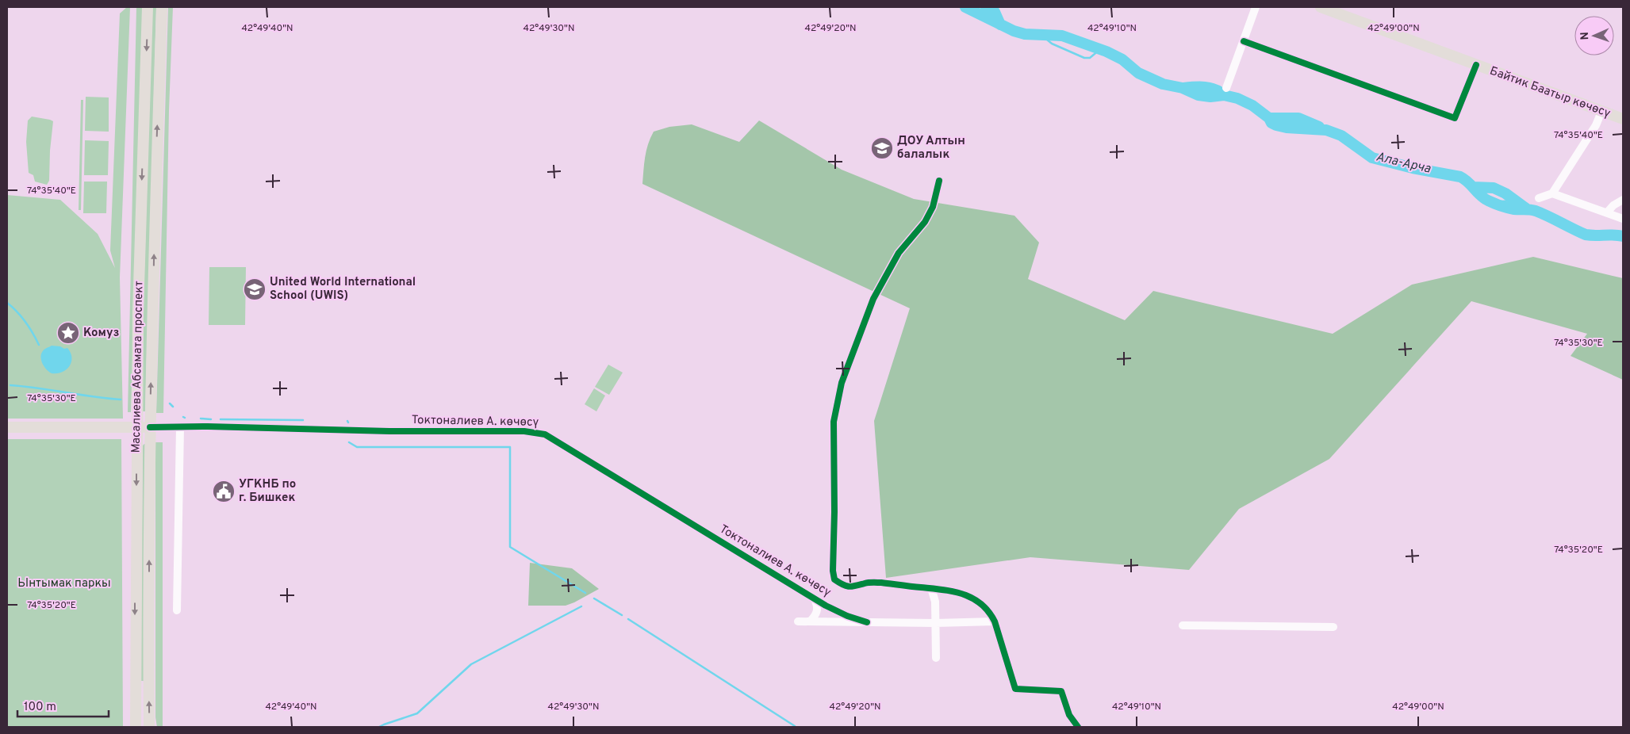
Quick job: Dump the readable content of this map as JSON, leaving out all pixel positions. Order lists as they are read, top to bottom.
{
  "streets": {
    "main road": ["Байтик Баатыр көчөсү", "Масалиева Абсамата проспект", "Токтоналиев А. көчөсү"]
  },
  "crossings": [
    ["Масалиева Абсамата проспект", "Токтоналиев А. көчөсү"]
  ],
  "water": ["Ала-Арча"],
  "parks": ["Ынтымак паркы"],
  "places": {
    "school or university": ["ДОУ Алтын балалык", "United World International School (UWIS)"],
    "place": ["Комуз"],
    "public building": ["УГКНБ по г. Бишкек"]
  },
  "scale_bar": "100 m",
  "north": "left",
  "coordinates": [
    "42°49'40\"N",
    "42°49'30\"N",
    "42°49'20\"N",
    "42°49'10\"N",
    "42°49'00\"N",
    "74°35'40\"E",
    "74°35'30\"E",
    "74°35'20\"E"
  ]
}
